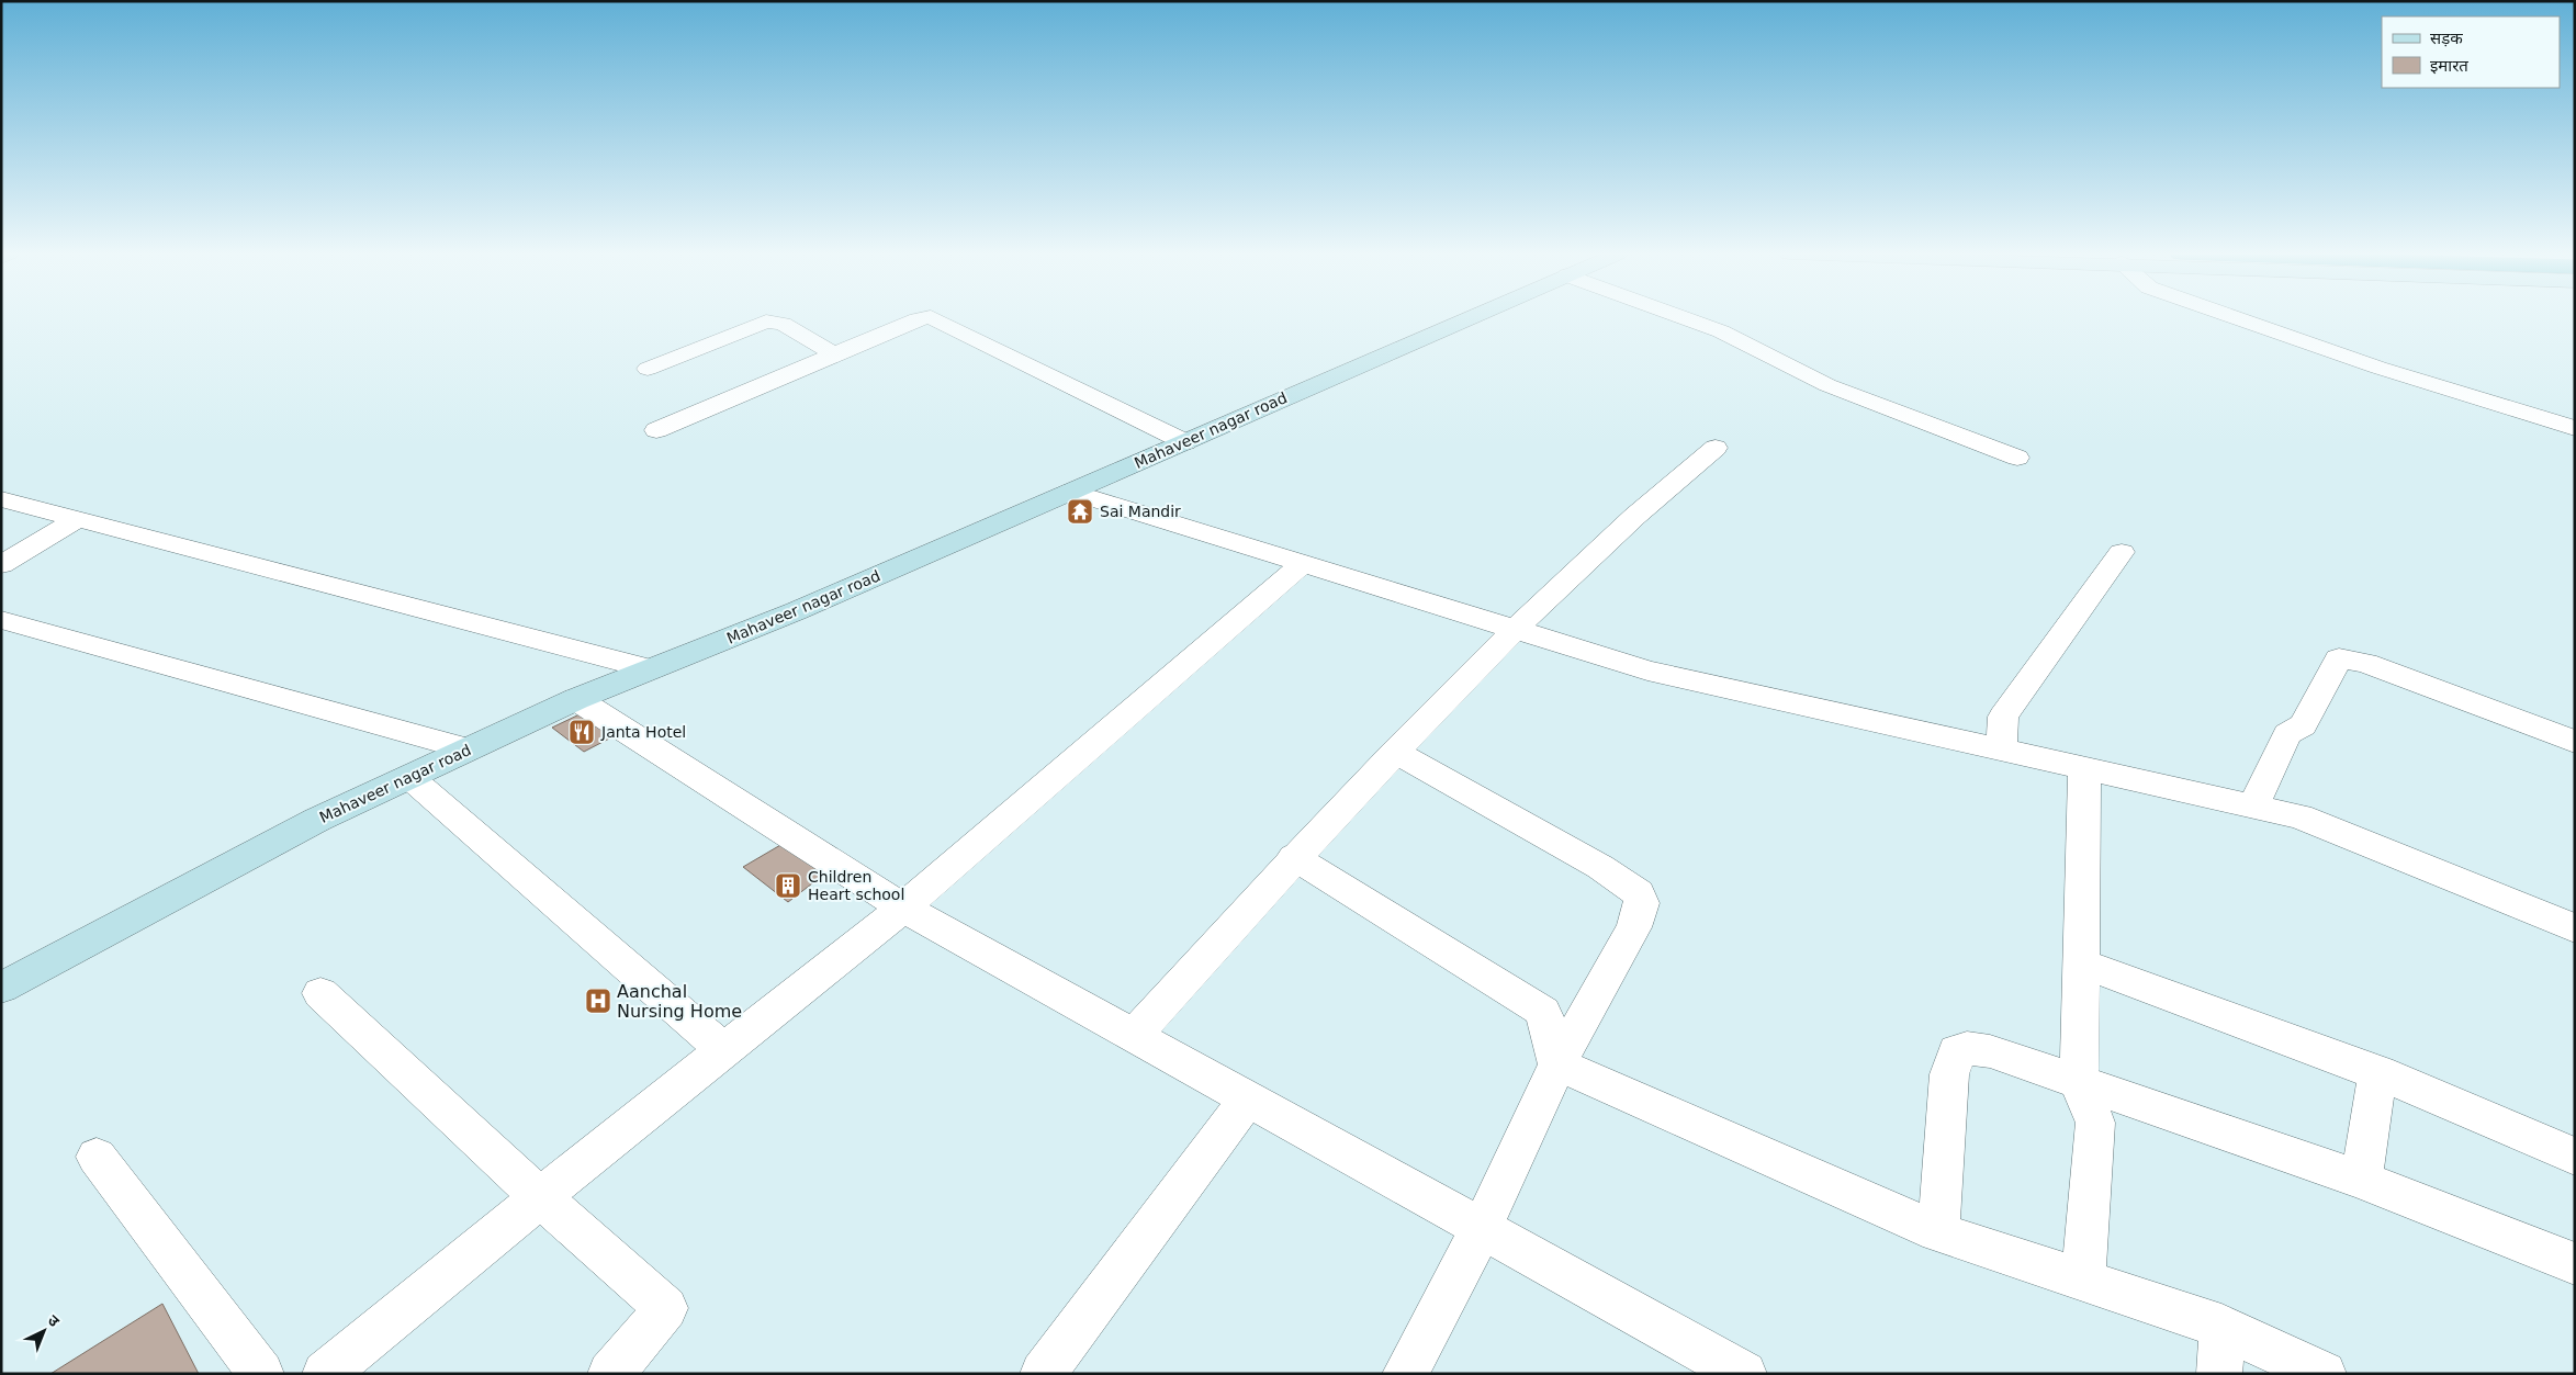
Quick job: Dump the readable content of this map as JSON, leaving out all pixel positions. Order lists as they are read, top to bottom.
{
  "streets": {
    "street": ["Mahaveer nagar road"]
  },
  "places": {
    "temple": ["Sai Mandir"],
    "restaurant": ["Janta Hotel"],
    "building": ["Children Heart school"],
    "hospital": ["Aanchal Nursing Home"]
  },
  "legend": ["सड़क", "इमारत"],
  "north": "top right"
}
